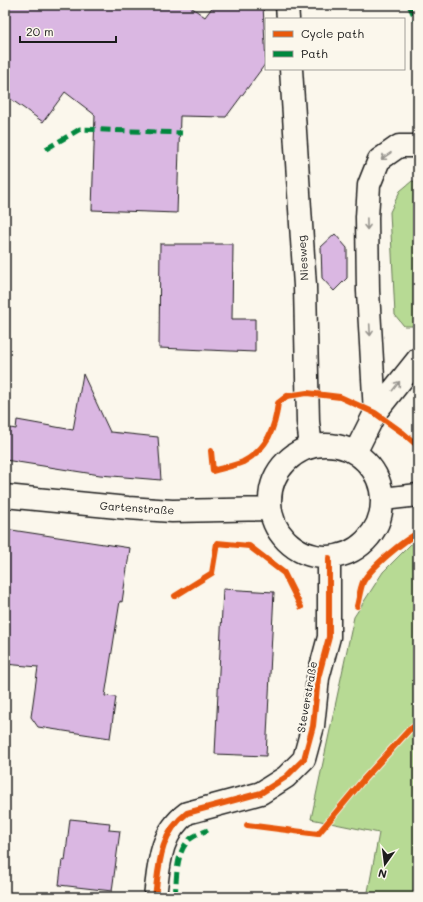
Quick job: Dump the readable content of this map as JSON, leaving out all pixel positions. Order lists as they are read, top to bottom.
{
  "streets": {
    "street": ["Niesweg", "Gartenstraße", "Steverstraße"]
  },
  "crossings": [
    ["Niesweg", "Gartenstraße"],
    ["Niesweg", "Steverstraße"],
    ["Gartenstraße", "Steverstraße"]
  ],
  "legend": ["Cycle path", "Path"],
  "scale_bar": "20 m",
  "north": "bottom"
}
